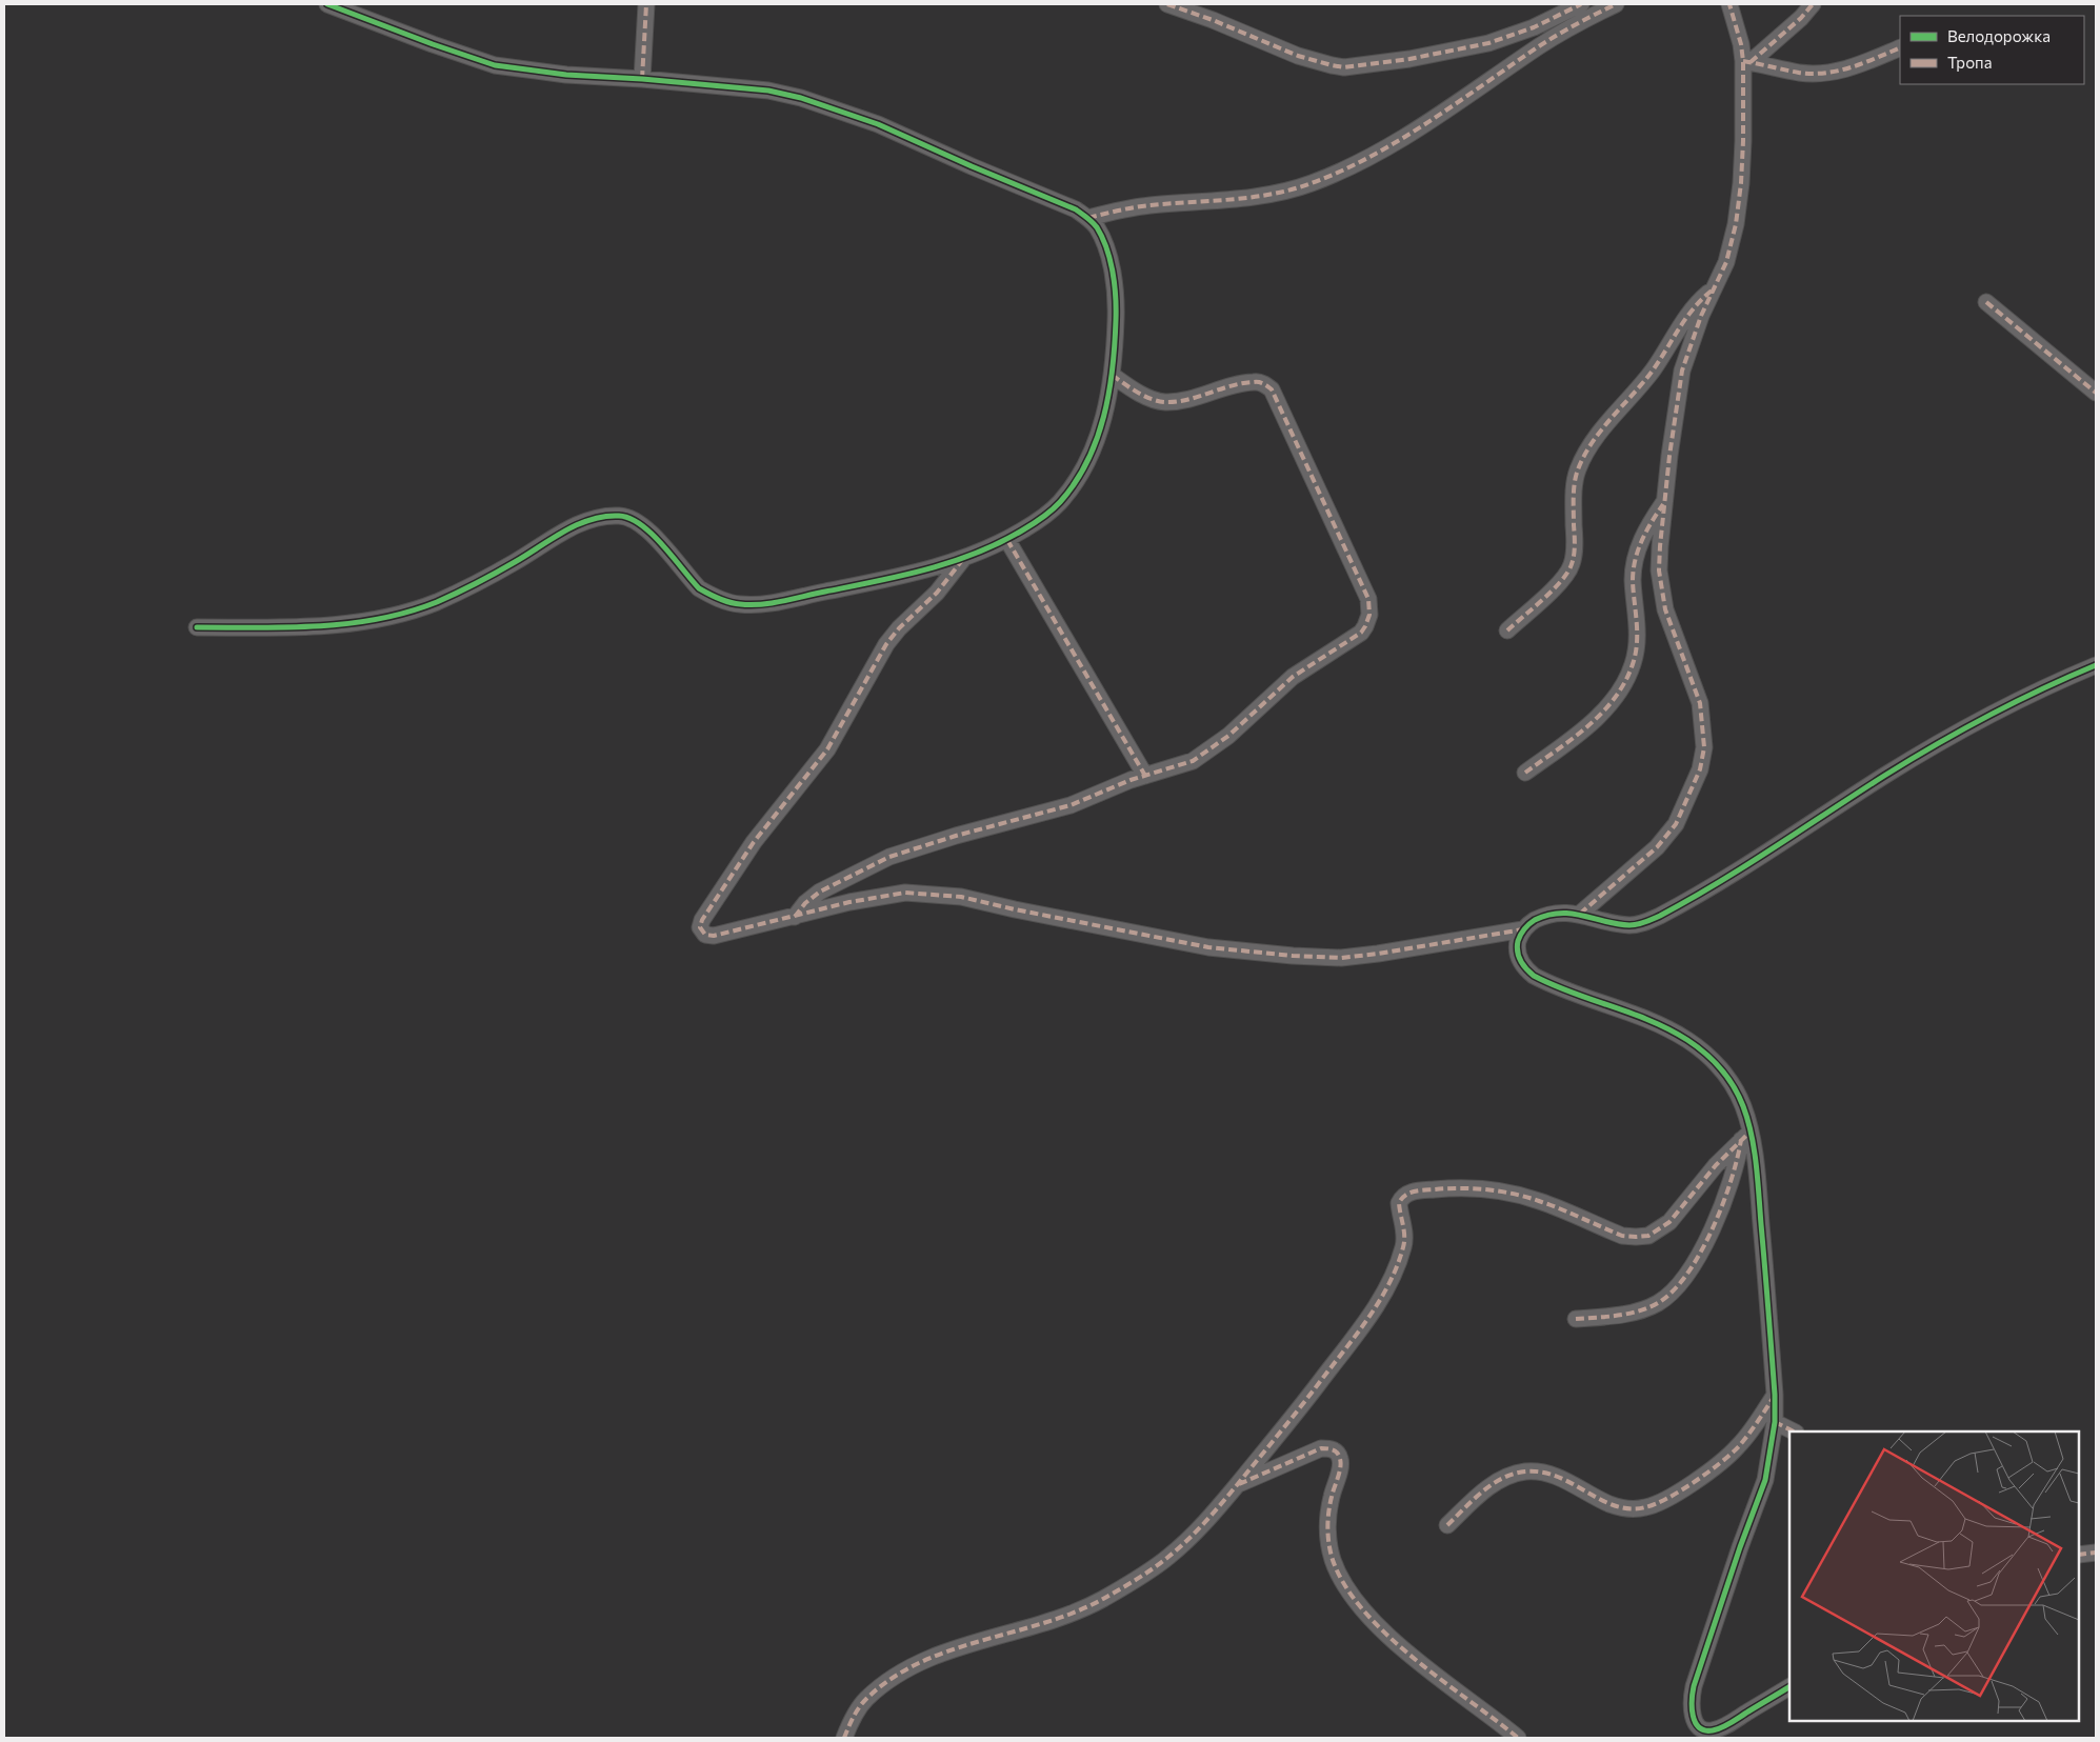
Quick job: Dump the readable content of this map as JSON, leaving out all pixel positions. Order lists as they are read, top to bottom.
{
  "legend": ["Велодорожка", "Тропа"]
}
